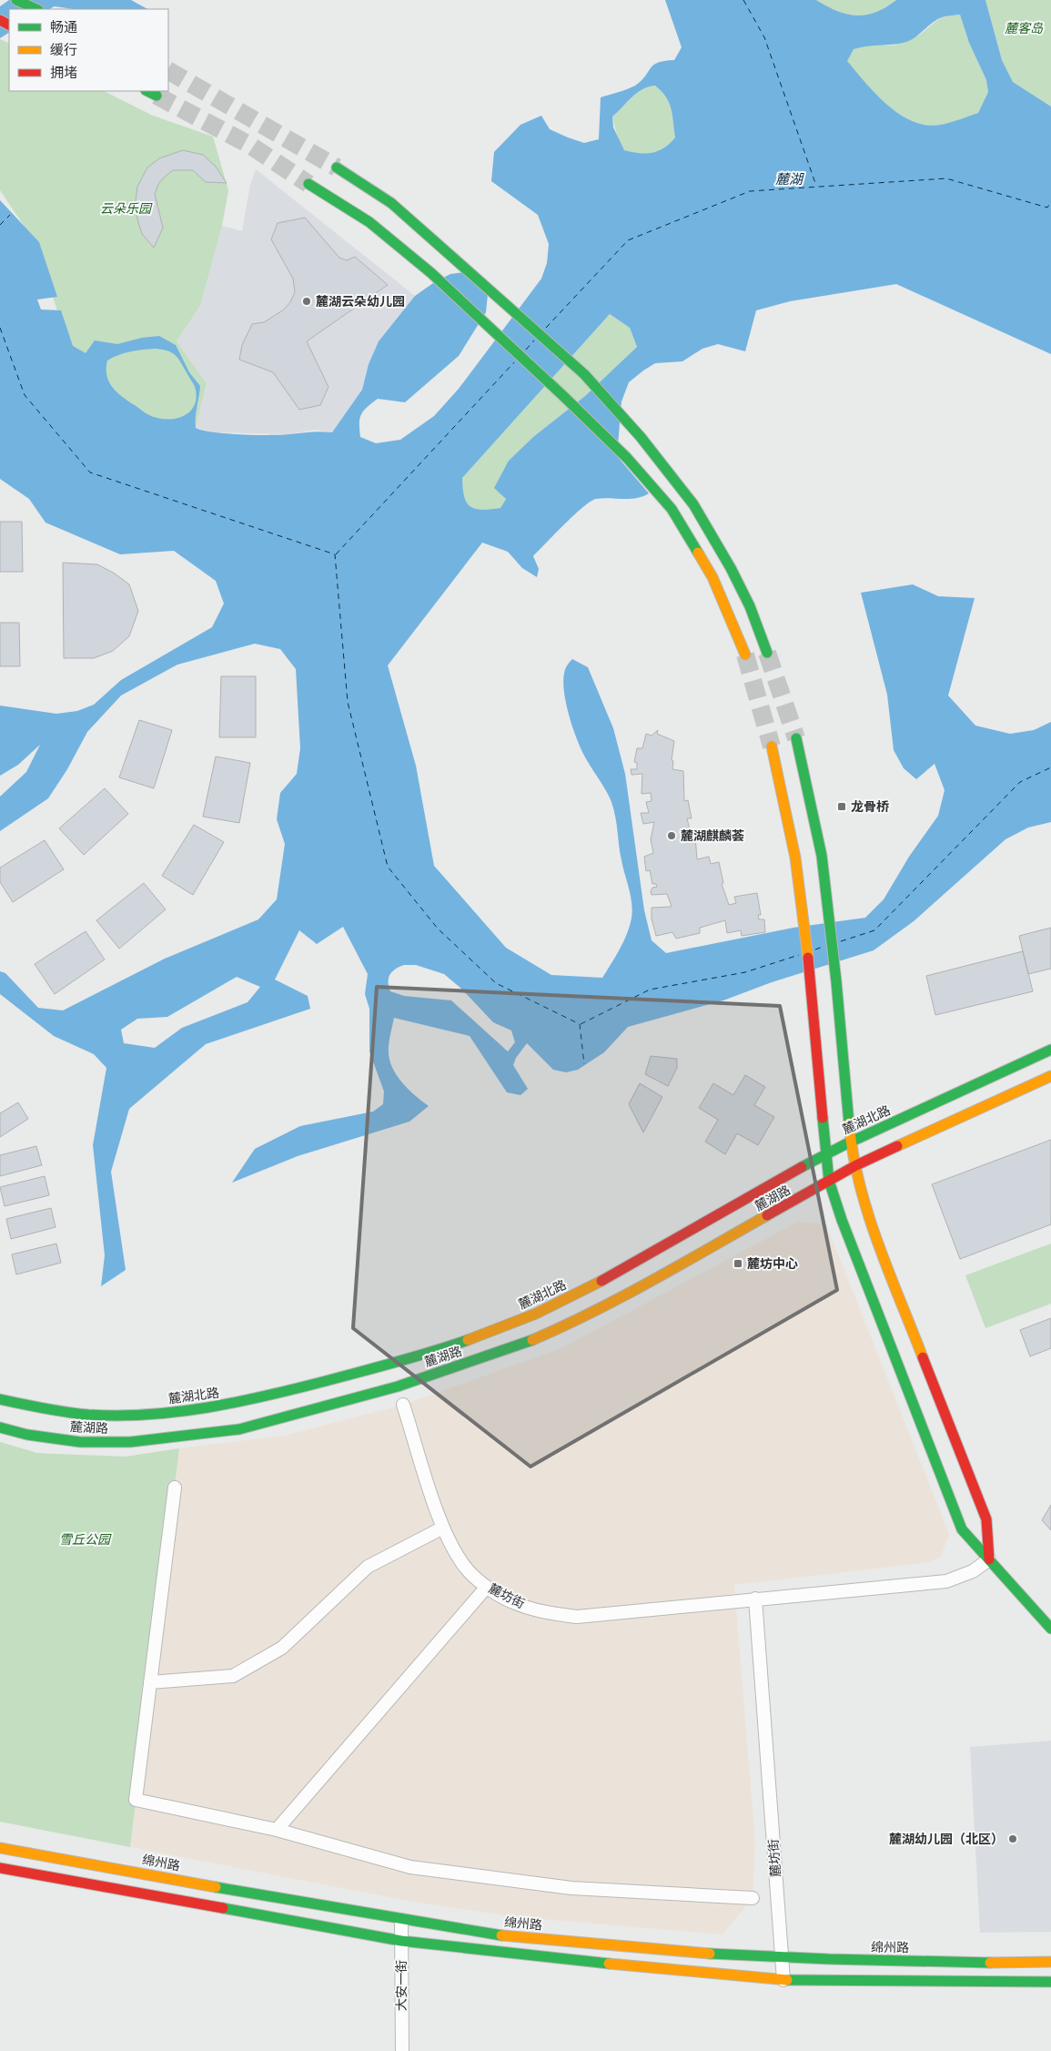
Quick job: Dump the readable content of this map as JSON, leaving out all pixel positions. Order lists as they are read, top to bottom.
{
  "streets": {
    "street": [
      "麓湖北路",
      "麓湖路",
      "麓坊街",
      "绵州路",
      "大安一街"
    ]
  },
  "crossings": [
    ["麓湖北路", "麓湖路"],
    ["麓坊街", "绵州路"],
    ["绵州路", "大安一街"]
  ],
  "water": ["麓湖"],
  "parks": ["麓客岛", "云朵乐园", "雪丘公园"],
  "places": {
    "other": ["麓湖云朵幼儿园", "麓湖麒麟荟", "麓湖幼儿园（北区）"],
    "transit": ["龙骨桥", "麓坊中心"]
  },
  "legend": ["畅通", "缓行", "拥堵"]
}
